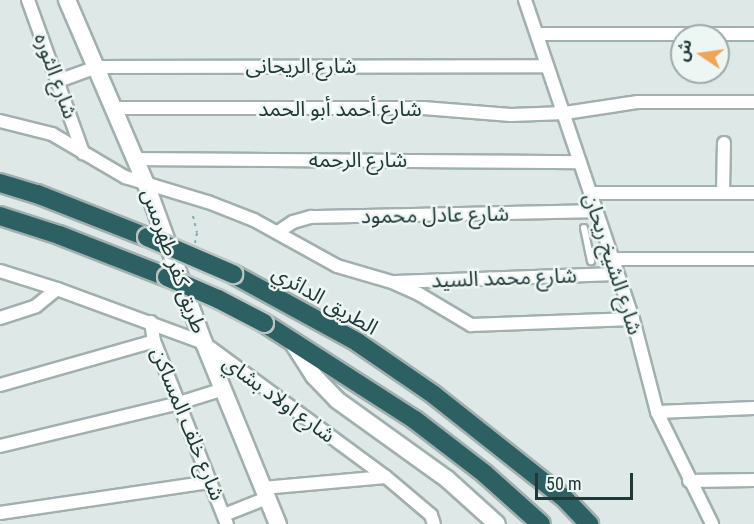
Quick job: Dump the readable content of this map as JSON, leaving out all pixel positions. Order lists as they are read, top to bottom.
{
  "streets": {
    "highway": ["الطريق الدائري"],
    "street": [
      "شارع الريحانى",
      "شارع الثوره",
      "شارع أحمد أبو الحمد",
      "شارع الرحمه",
      "شارع عادل محمود",
      "طريق كفر طهرمس",
      "شارع الشيخ ريحان",
      "شارع محمد السيد",
      "شارع اولاد بشاي",
      "شارع خلف المساكن"
    ]
  },
  "crossings": [
    ["شارع الريحانى", "شارع الثوره"],
    ["شارع الريحانى", "طريق كفر طهرمس"],
    ["شارع الريحانى", "شارع الشيخ ريحان"],
    ["شارع أحمد أبو الحمد", "طريق كفر طهرمس"],
    ["شارع أحمد أبو الحمد", "شارع الشيخ ريحان"],
    ["شارع الرحمه", "طريق كفر طهرمس"],
    ["شارع الرحمه", "شارع الشيخ ريحان"],
    ["شارع عادل محمود", "شارع الشيخ ريحان"],
    ["طريق كفر طهرمس", "شارع اولاد بشاي"],
    ["شارع الشيخ ريحان", "شارع محمد السيد"],
    ["شارع اولاد بشاي", "شارع خلف المساكن"]
  ],
  "scale_bar": "50 m",
  "north": "left"
}
